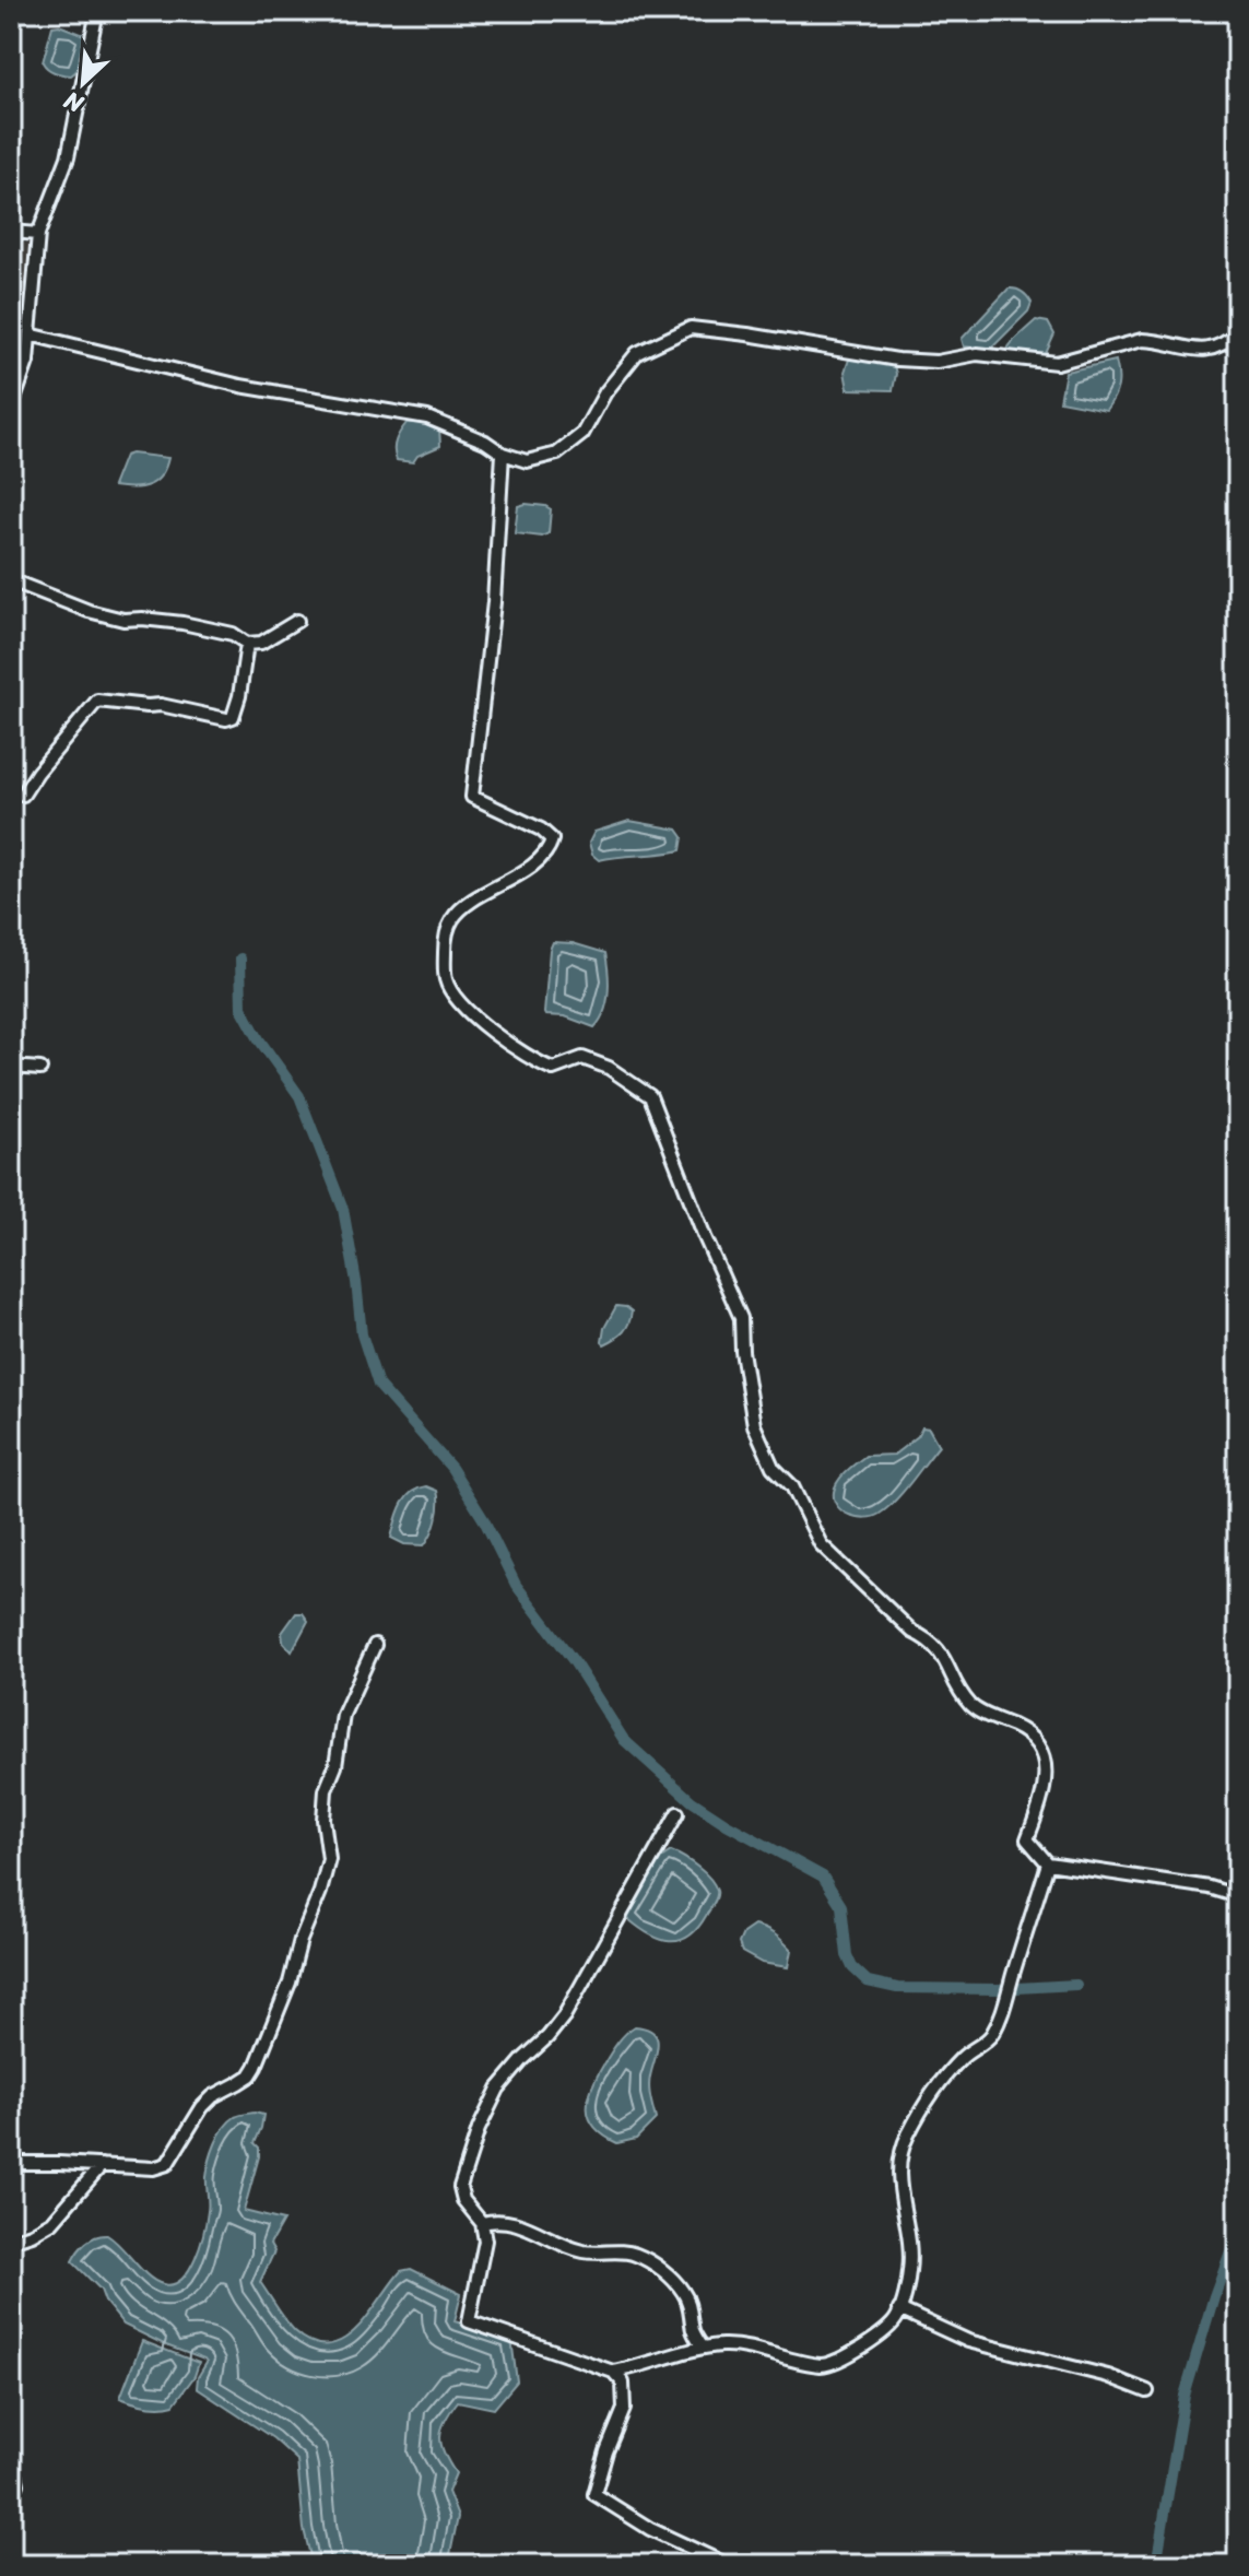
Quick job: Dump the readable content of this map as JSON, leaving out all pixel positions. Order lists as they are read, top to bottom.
{
  "north": "bottom left"
}
